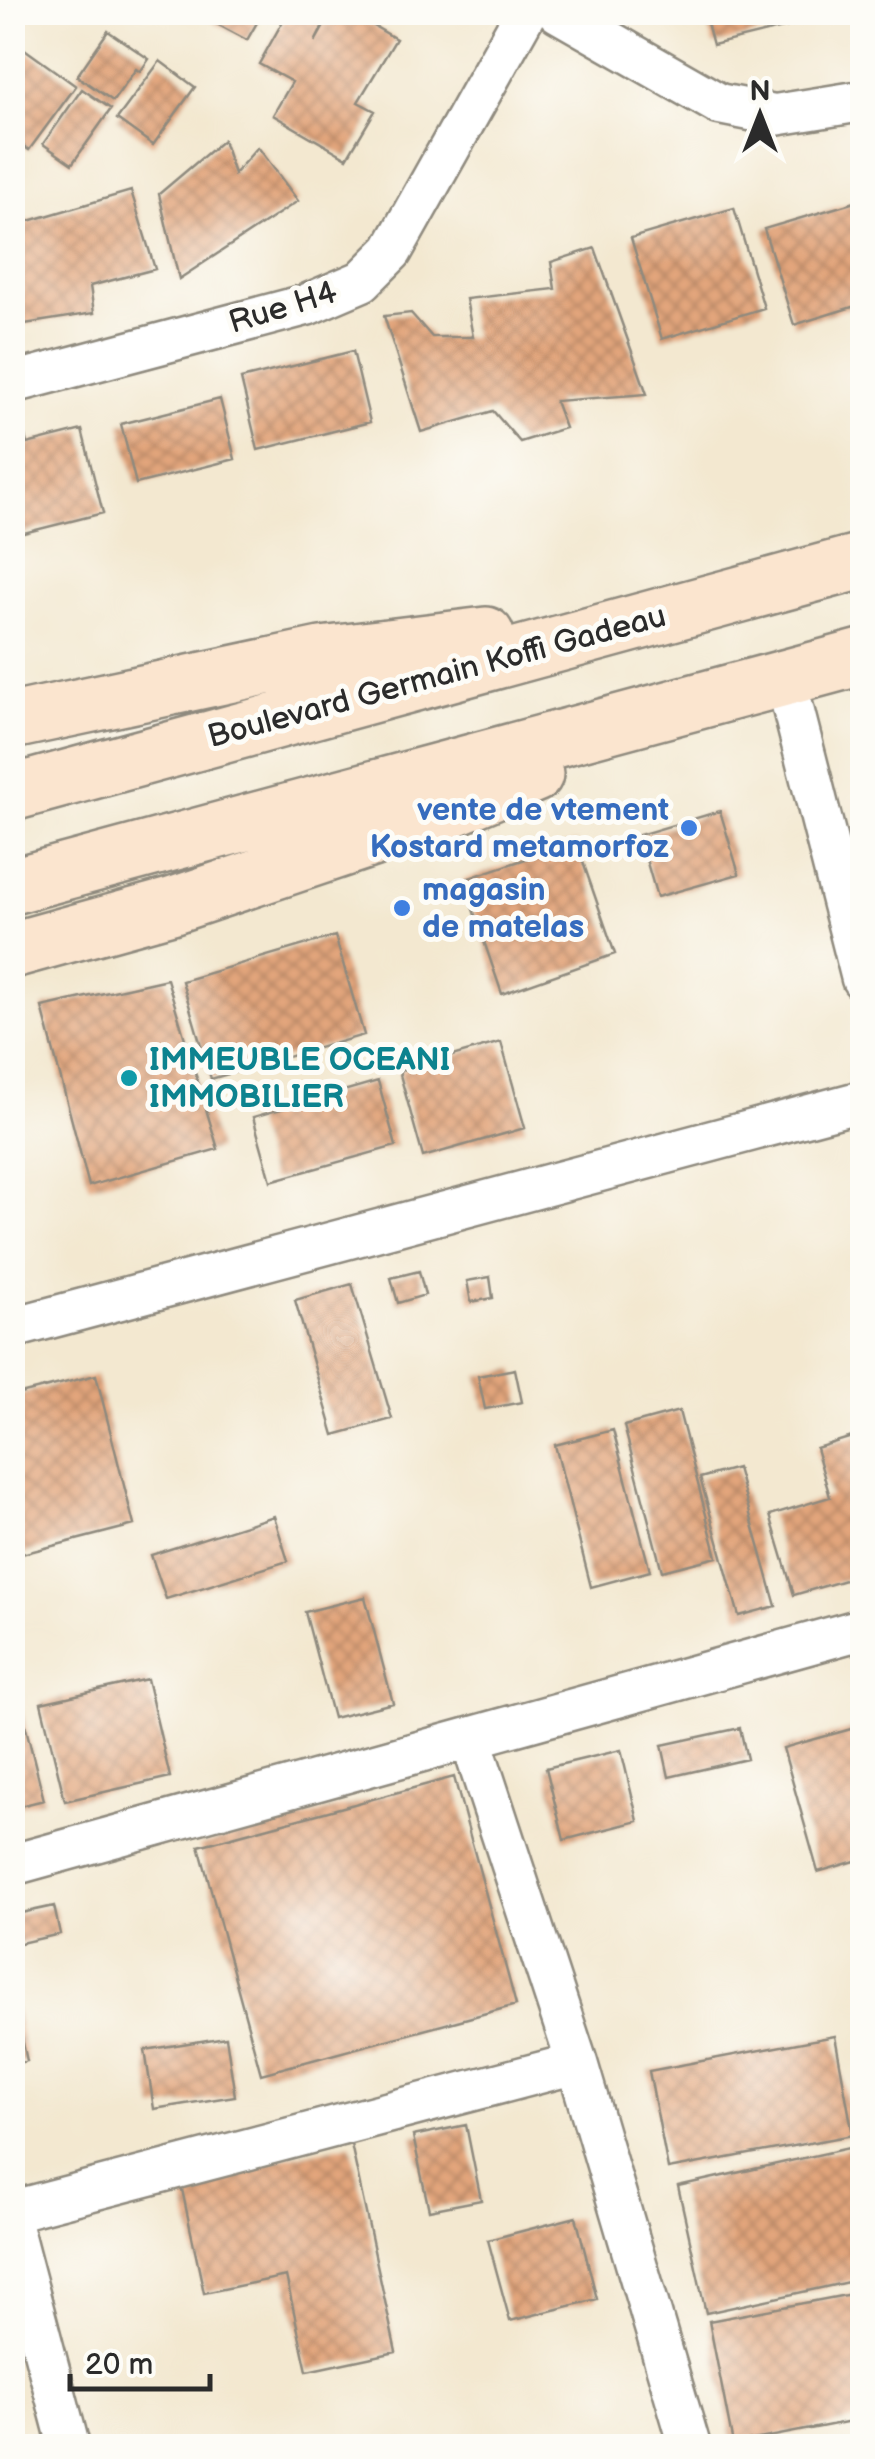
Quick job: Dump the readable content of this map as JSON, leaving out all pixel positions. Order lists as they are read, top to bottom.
{
  "streets": {
    "main road": ["Boulevard Germain Koffi Gadeau"],
    "street": ["Rue H4"]
  },
  "places": ["vente de vtement Kostard metamorfoz", "magasin de matelas", "IMMEUBLE OCEANI IMMOBILIER"],
  "scale_bar": "20 m",
  "north": "top"
}
